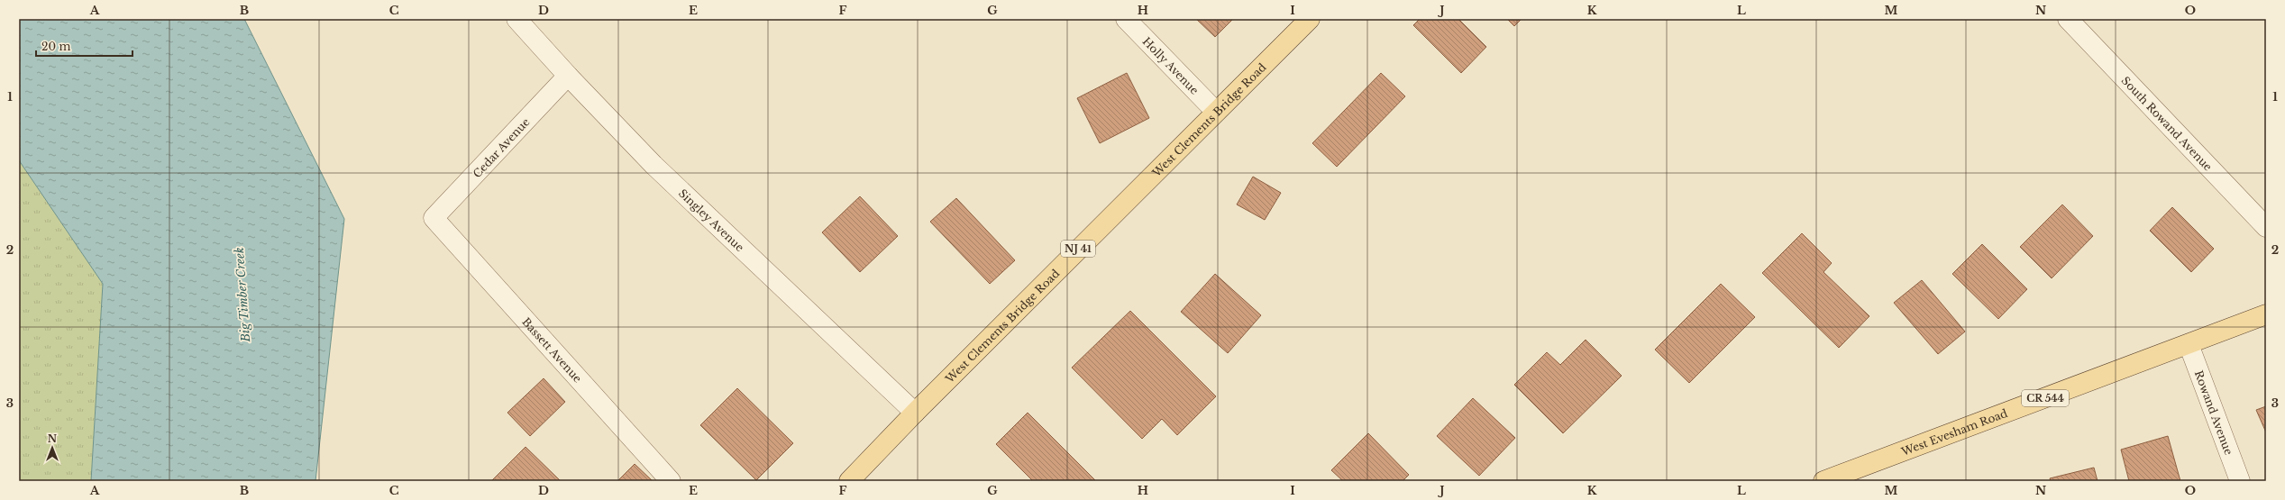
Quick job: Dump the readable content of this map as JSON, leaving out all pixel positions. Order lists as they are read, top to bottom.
{
  "streets": {
    "main road": [
      "West Clements Bridge Road",
      "NJ 41",
      "CR 544",
      "West Evesham Road"
    ],
    "street": [
      "Holly Avenue",
      "South Rowand Avenue",
      "Cedar Avenue",
      "Singley Avenue",
      "Bassett Avenue",
      "Rowand Avenue"
    ]
  },
  "crossings": [
    ["Holly Avenue", "West Clements Bridge Road"],
    ["West Clements Bridge Road", "Singley Avenue"],
    ["Cedar Avenue", "Singley Avenue"],
    ["Cedar Avenue", "Bassett Avenue"],
    ["Rowand Avenue", "West Evesham Road"]
  ],
  "water": ["Big Timber Creek"],
  "scale_bar": "20 m",
  "north": "top",
  "grid": {
    "columns": [
      "A",
      "B",
      "C",
      "D",
      "E",
      "F",
      "G",
      "H",
      "I",
      "J",
      "K",
      "L",
      "M",
      "N",
      "O"
    ],
    "rows": ["1", "2", "3"]
  }
}
